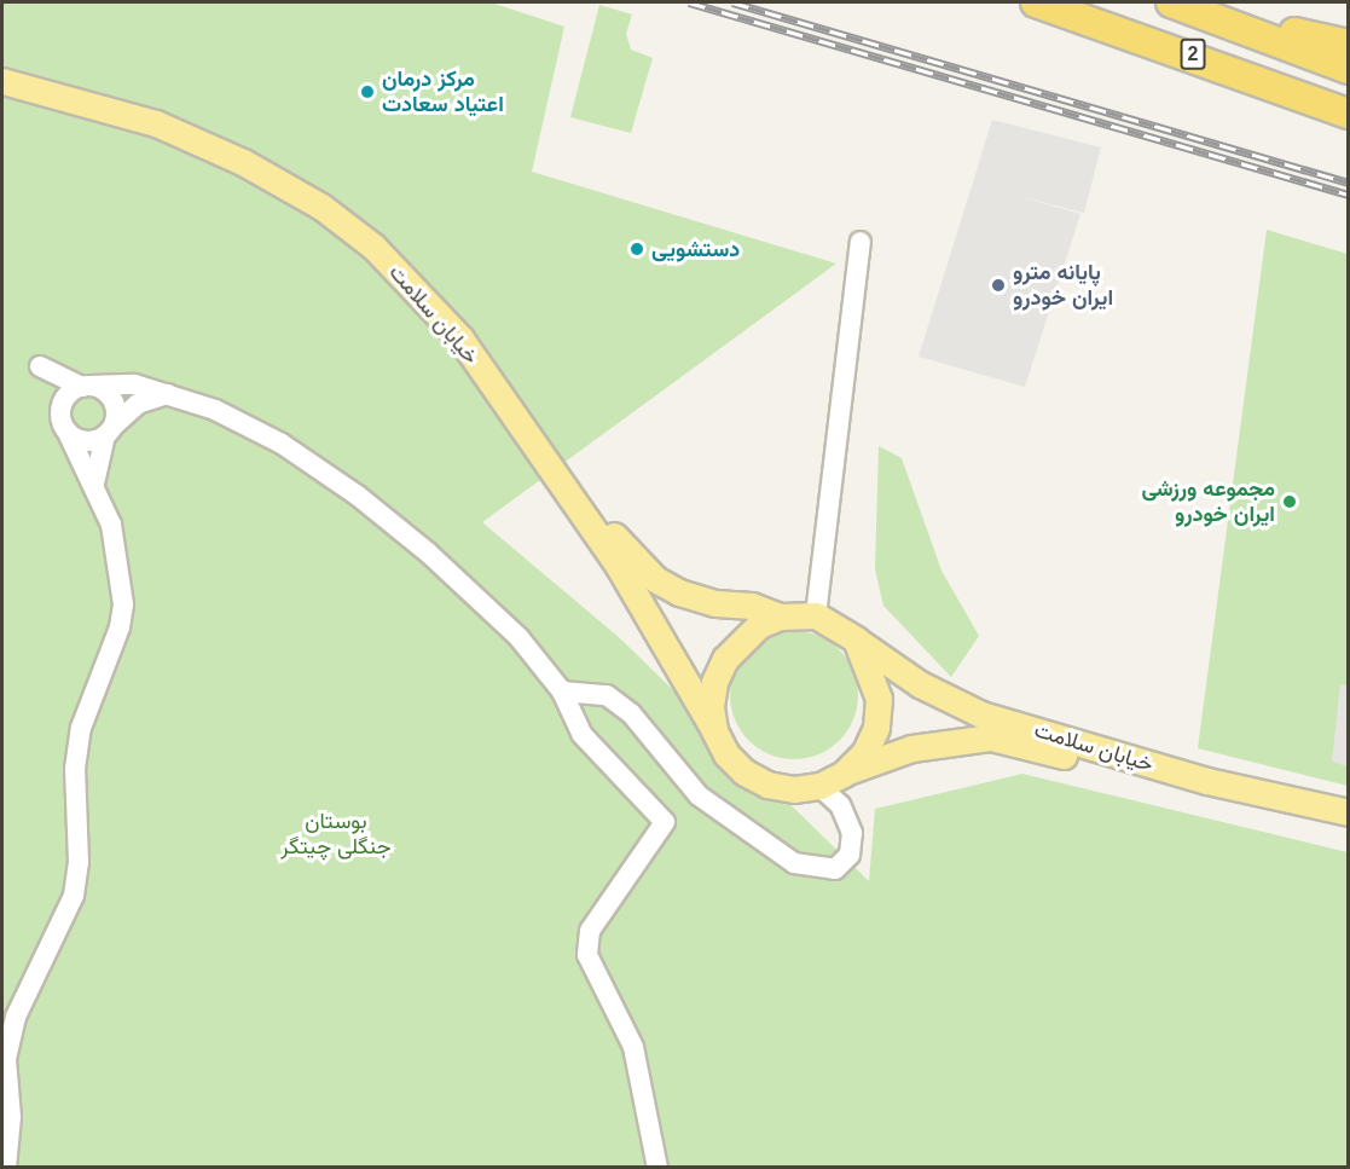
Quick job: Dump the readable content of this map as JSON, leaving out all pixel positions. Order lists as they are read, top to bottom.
{
  "streets": {
    "highway": ["2"],
    "main road": ["خیابان سلامت"]
  },
  "parks": ["بوستان جنگلی چیتگر"],
  "places": [
    "مرکز درمان اعتیاد سعادت",
    "دستشویی",
    "پایانه مترو ایران خودرو",
    "مجموعه ورزشی ایران خودرو"
  ]
}
